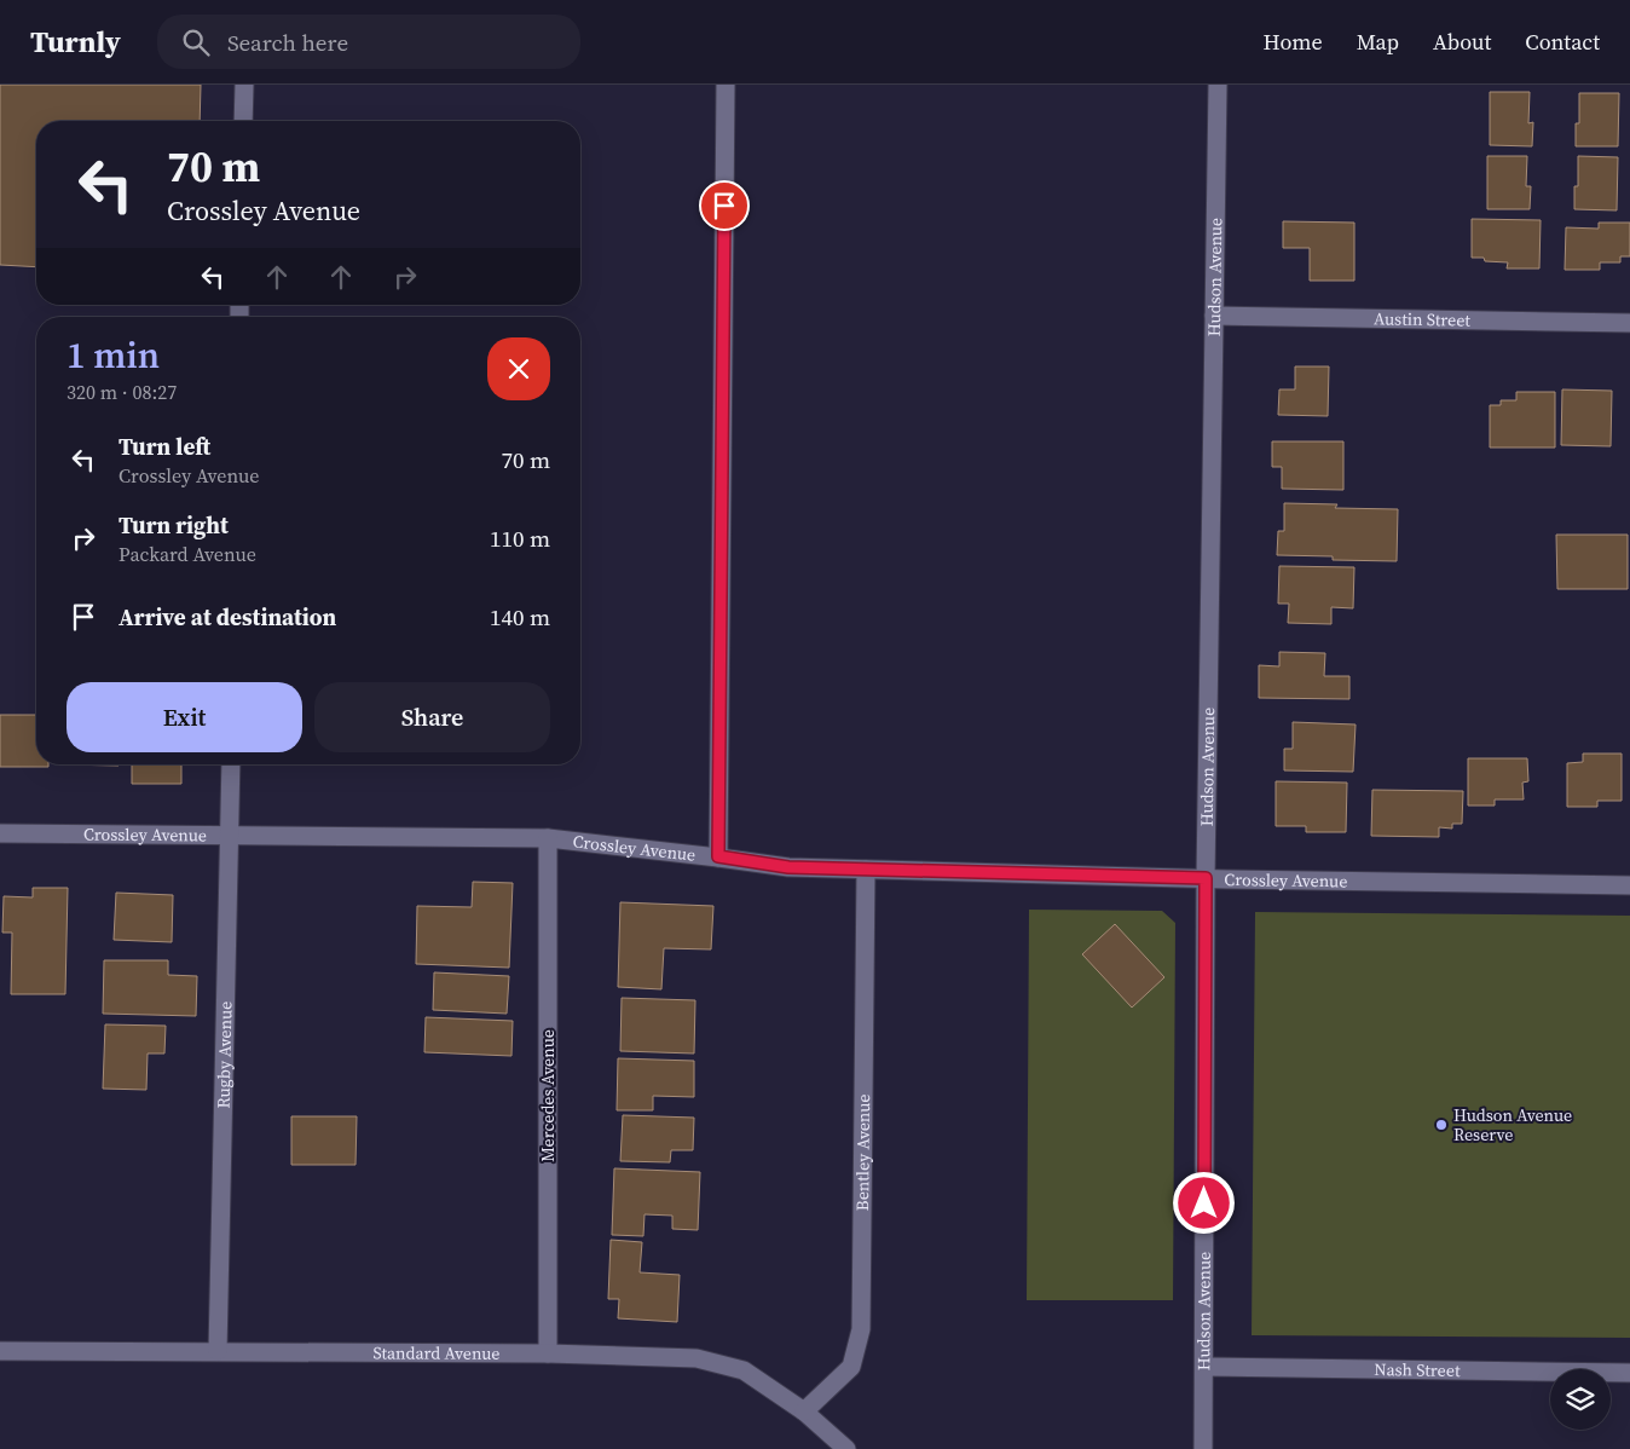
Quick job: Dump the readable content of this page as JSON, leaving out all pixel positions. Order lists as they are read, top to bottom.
{
  "streets": {
    "street": [
      "Hudson Avenue",
      "Austin Street",
      "Crossley Avenue",
      "Rugby Avenue",
      "Mercedes Avenue",
      "Bentley Avenue",
      "Standard Avenue",
      "Nash Street"
    ]
  },
  "crossings": [
    ["Hudson Avenue", "Austin Street"],
    ["Hudson Avenue", "Crossley Avenue"],
    ["Hudson Avenue", "Nash Street"],
    ["Crossley Avenue", "Rugby Avenue"],
    ["Crossley Avenue", "Mercedes Avenue"],
    ["Crossley Avenue", "Bentley Avenue"],
    ["Rugby Avenue", "Standard Avenue"],
    ["Mercedes Avenue", "Standard Avenue"],
    ["Bentley Avenue", "Standard Avenue"]
  ],
  "places": ["Hudson Avenue Reserve"],
  "page": {
    "header": "Turnly",
    "search": "Search here",
    "nav": [
      "Home",
      "Map",
      "About",
      "Contact"
    ],
    "turn": ["70 m", "Crossley Avenue"],
    "heading": ["1 min", "320 m · 08:27"],
    "list": [
      {
        "name": "Turn left",
        "note": "Crossley Avenue",
        "value": "70 m"
      },
      {
        "name": "Turn right",
        "note": "Packard Avenue",
        "value": "110 m"
      },
      {
        "name": "Arrive at destination",
        "value": "140 m"
      }
    ],
    "buttons": ["Exit", "Share"]
  }
}
